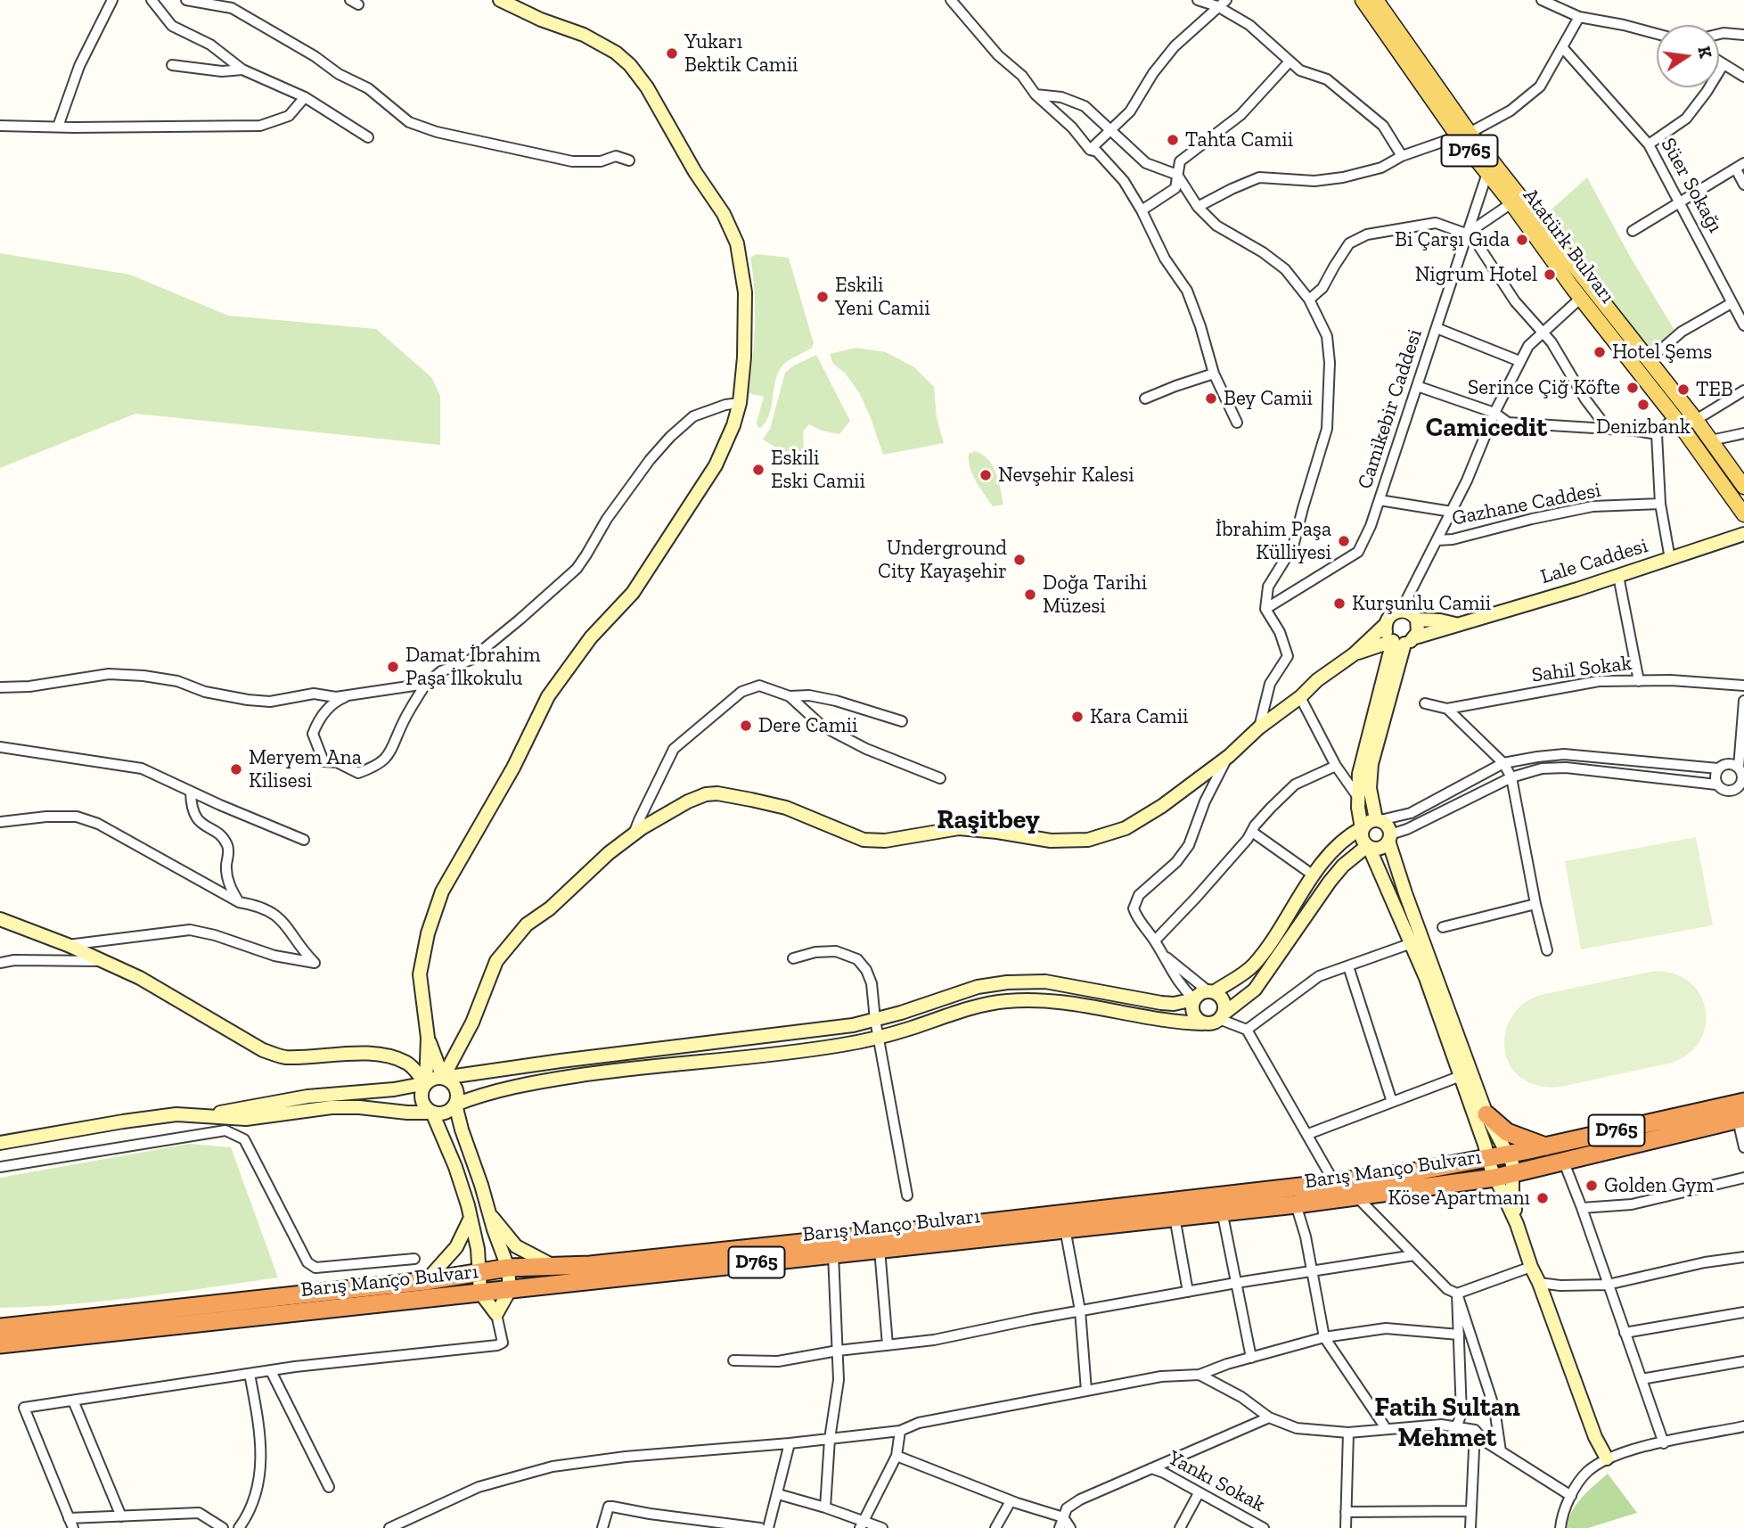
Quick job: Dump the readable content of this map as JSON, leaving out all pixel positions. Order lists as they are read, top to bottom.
{
  "streets": {
    "highway": ["D765", "Barış Manço Bulvarı"],
    "main road": ["Atatürk Bulvarı"],
    "street": [
      "Süer Sokağı",
      "Camikebir Caddesi",
      "Gazhane Caddesi",
      "Lale Caddesi",
      "Sahil Sokak",
      "Yankı Sokak"
    ]
  },
  "crossings": [
    ["Atatürk Bulvarı", "Camikebir Caddesi"]
  ],
  "districts": ["Camicedit", "Raşitbey", "Fatih Sultan Mehmet"],
  "places": [
    "Yukarı Bektik Camii",
    "Tahta Camii",
    "Bi Çarşı Gıda",
    "Nigrum Hotel",
    "Eskili Yeni Camii",
    "Hotel Şems",
    "Serince Çiğ Köfte",
    "TEB",
    "Bey Camii",
    "Denizbank",
    "Eskili Eski Camii",
    "Nevşehir Kalesi",
    "İbrahim Paşa Külliyesi",
    "Underground City Kayaşehir",
    "Doğa Tarihi Müzesi",
    "Kurşunlu Camii",
    "Damat İbrahim Paşa İlkokulu",
    "Kara Camii",
    "Dere Camii",
    "Meryem Ana Kilisesi",
    "Golden Gym",
    "Köse Apartmanı"
  ],
  "north": "right"
}
